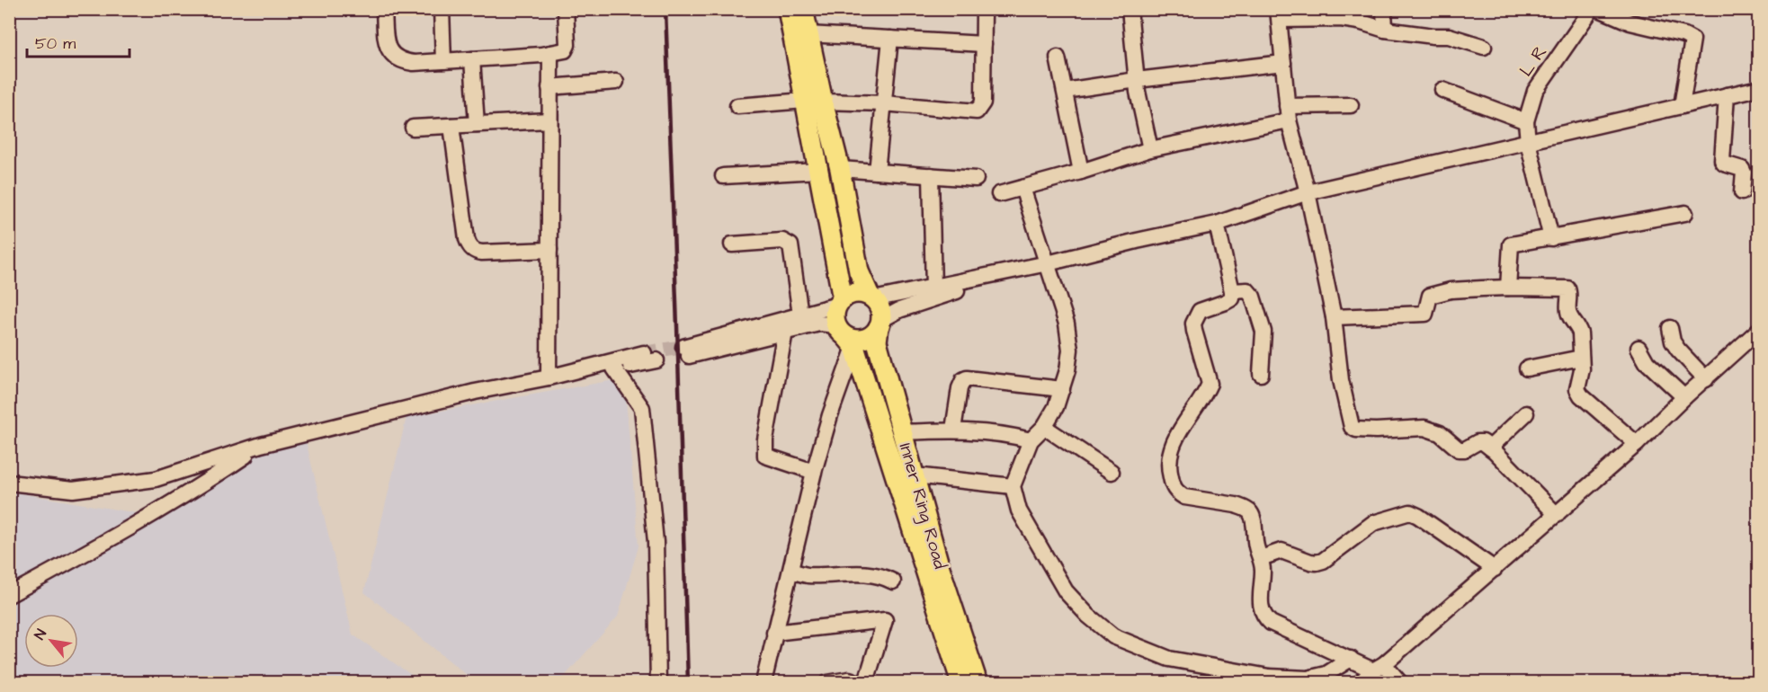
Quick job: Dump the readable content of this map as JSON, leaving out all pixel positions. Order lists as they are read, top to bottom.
{
  "streets": {
    "main road": ["Inner Ring Road"],
    "street": ["L R"]
  },
  "scale_bar": "50 m",
  "north": "top left"
}
